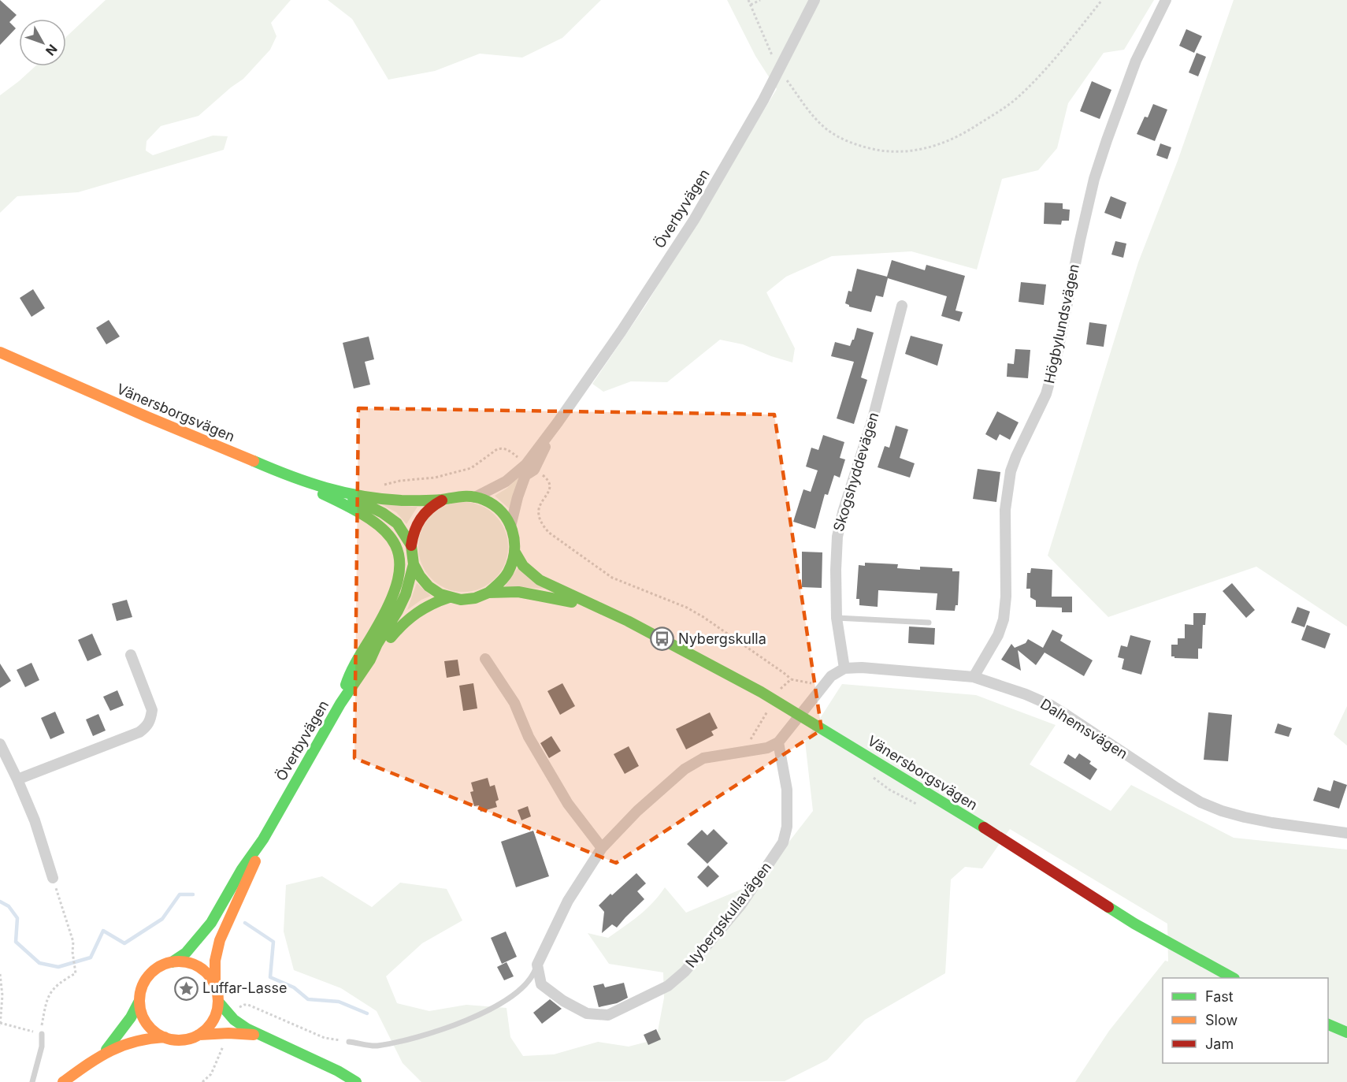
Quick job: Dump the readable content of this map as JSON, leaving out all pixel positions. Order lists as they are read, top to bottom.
{
  "streets": {
    "main road": ["Överbyvägen", "Vänersborgsvägen"],
    "street": [
      "Högbylundsvägen",
      "Skogshyddevägen",
      "Dalhemsvägen",
      "Nybergskullavägen"
    ]
  },
  "crossings": [
    ["Överbyvägen", "Vänersborgsvägen"],
    ["Högbylundsvägen", "Dalhemsvägen"],
    ["Skogshyddevägen", "Dalhemsvägen"]
  ],
  "places": {
    "bus stop": ["Nybergskulla"],
    "place": ["Luffar-Lasse"]
  },
  "legend": ["Fast", "Slow", "Jam"],
  "north": "bottom right"
}
